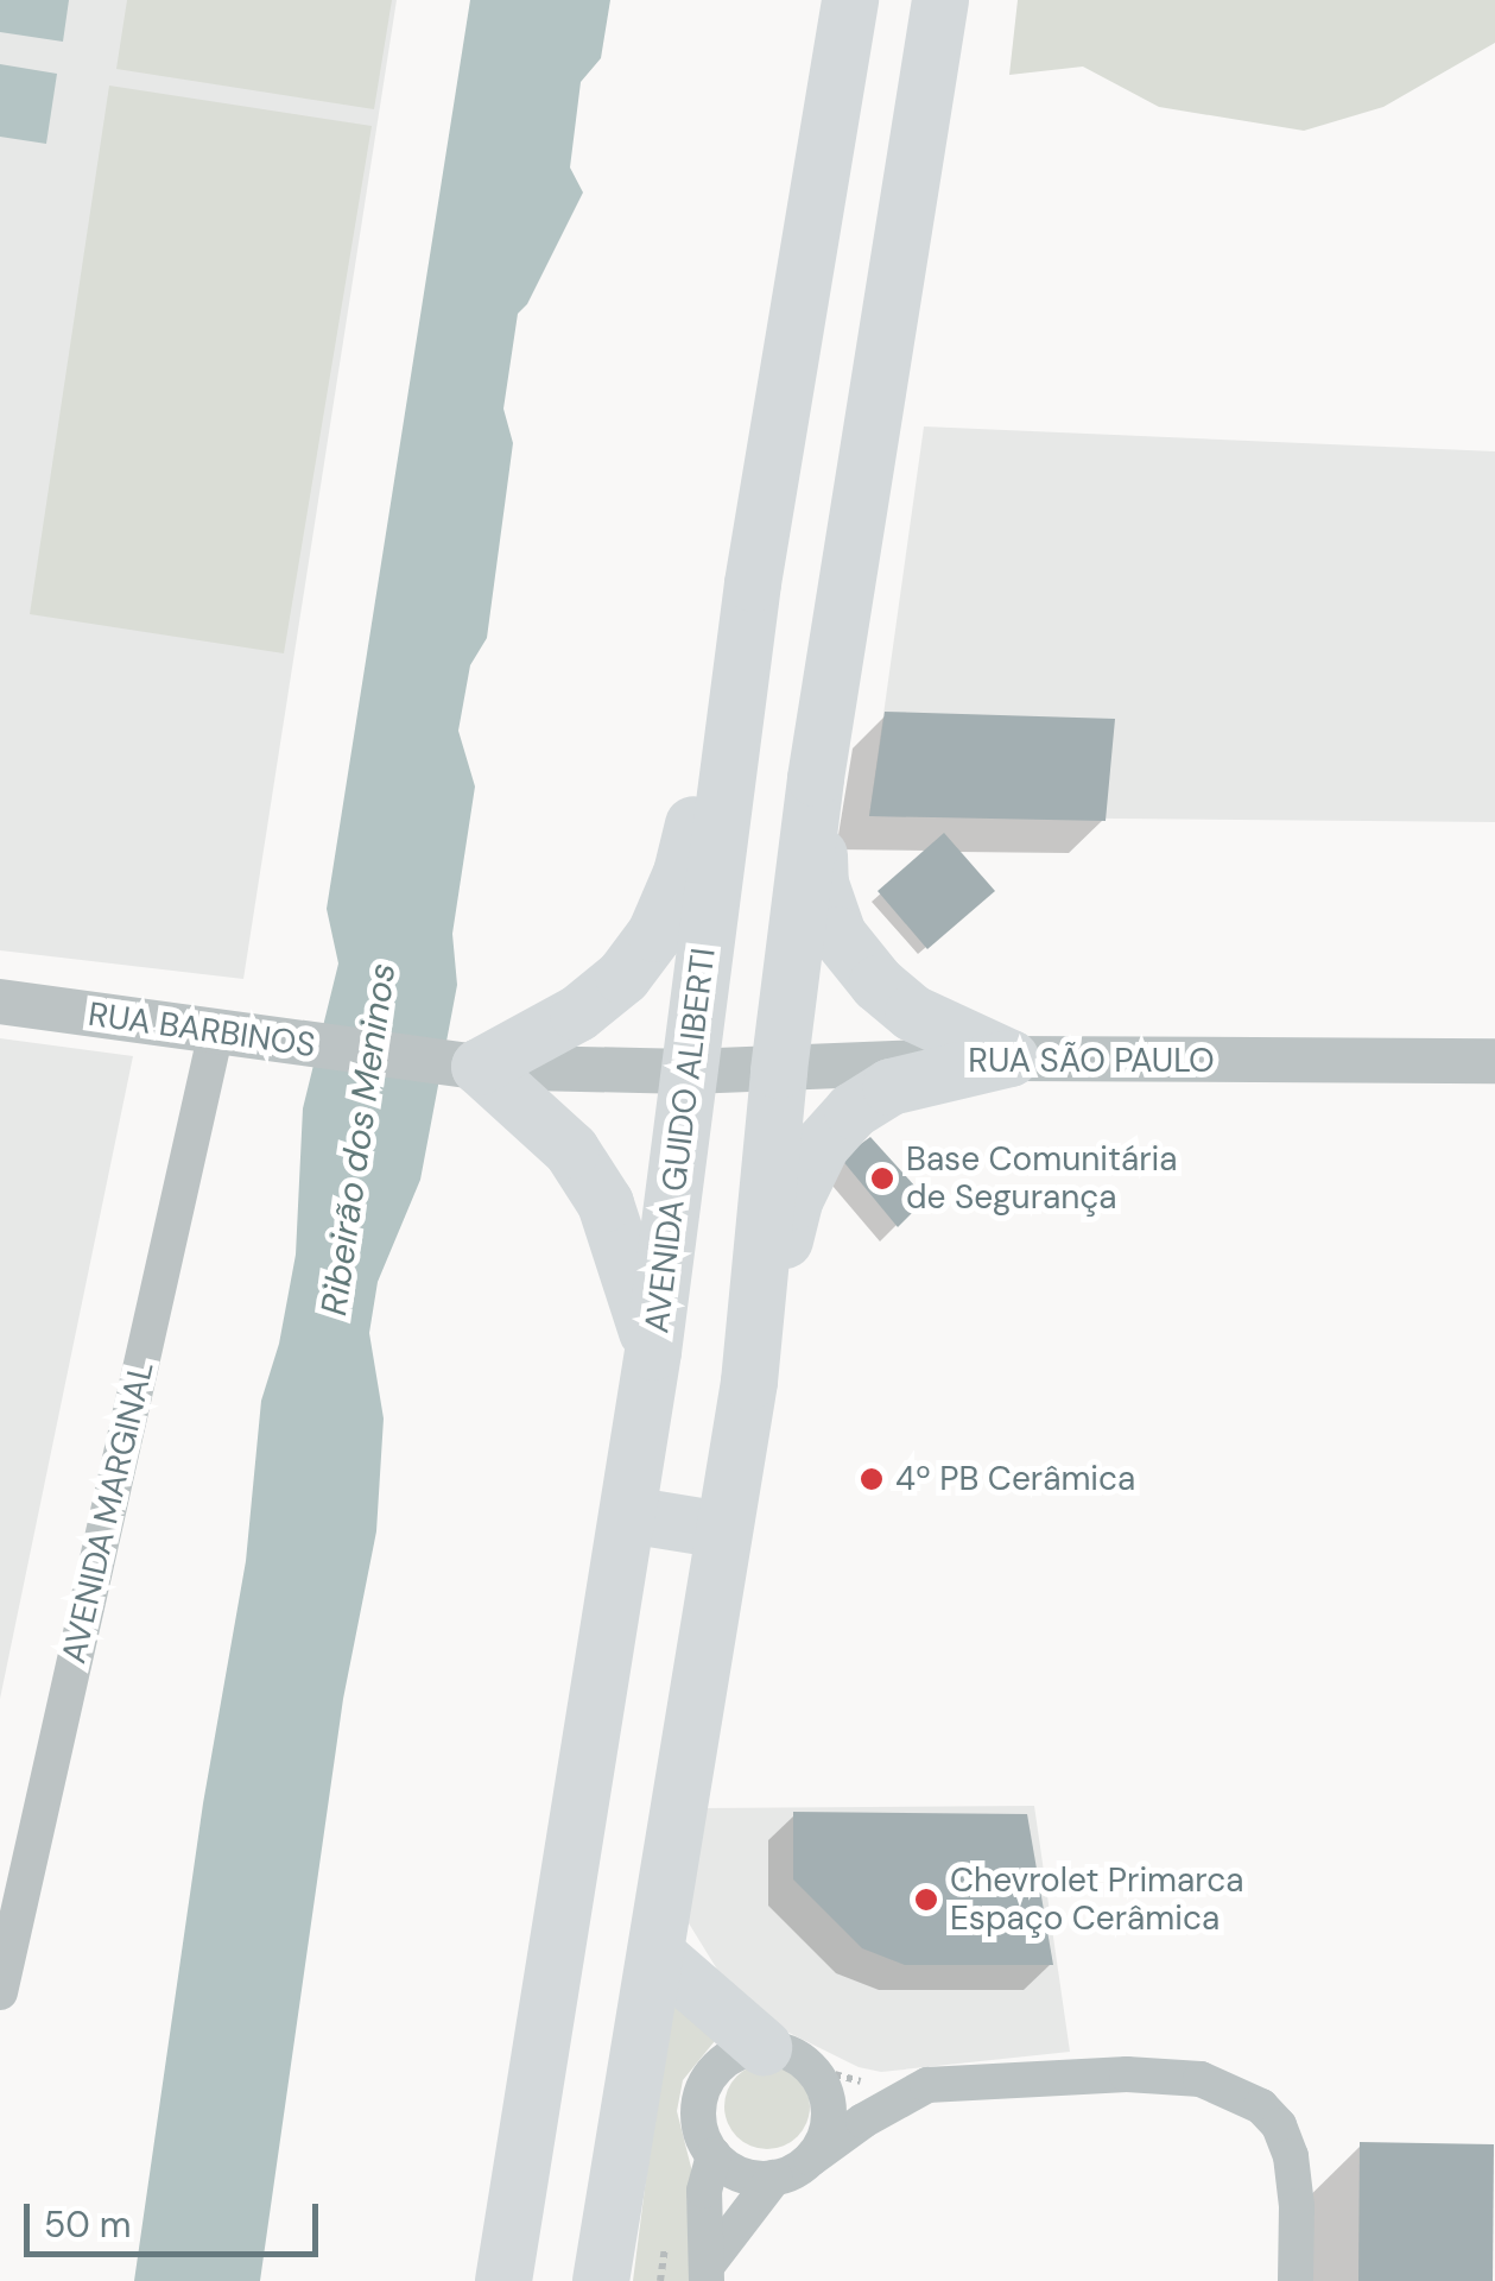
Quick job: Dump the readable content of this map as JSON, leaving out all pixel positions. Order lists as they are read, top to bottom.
{
  "streets": {
    "main road": ["AVENIDA GUIDO ALIBERTI"],
    "street": ["RUA BARBINOS", "RUA SÃO PAULO", "AVENIDA MARGINAL"]
  },
  "crossings": [
    ["RUA BARBINOS", "RUA SÃO PAULO"],
    ["RUA BARBINOS", "AVENIDA GUIDO ALIBERTI"],
    ["RUA BARBINOS", "AVENIDA MARGINAL"],
    ["RUA SÃO PAULO", "AVENIDA GUIDO ALIBERTI"]
  ],
  "water": ["Ribeirão dos Meninos"],
  "places": ["Base Comunitária de Segurança", "4º PB Cerâmica", "Chevrolet Primarca Espaço Cerâmica"],
  "scale_bar": "50 m"
}
